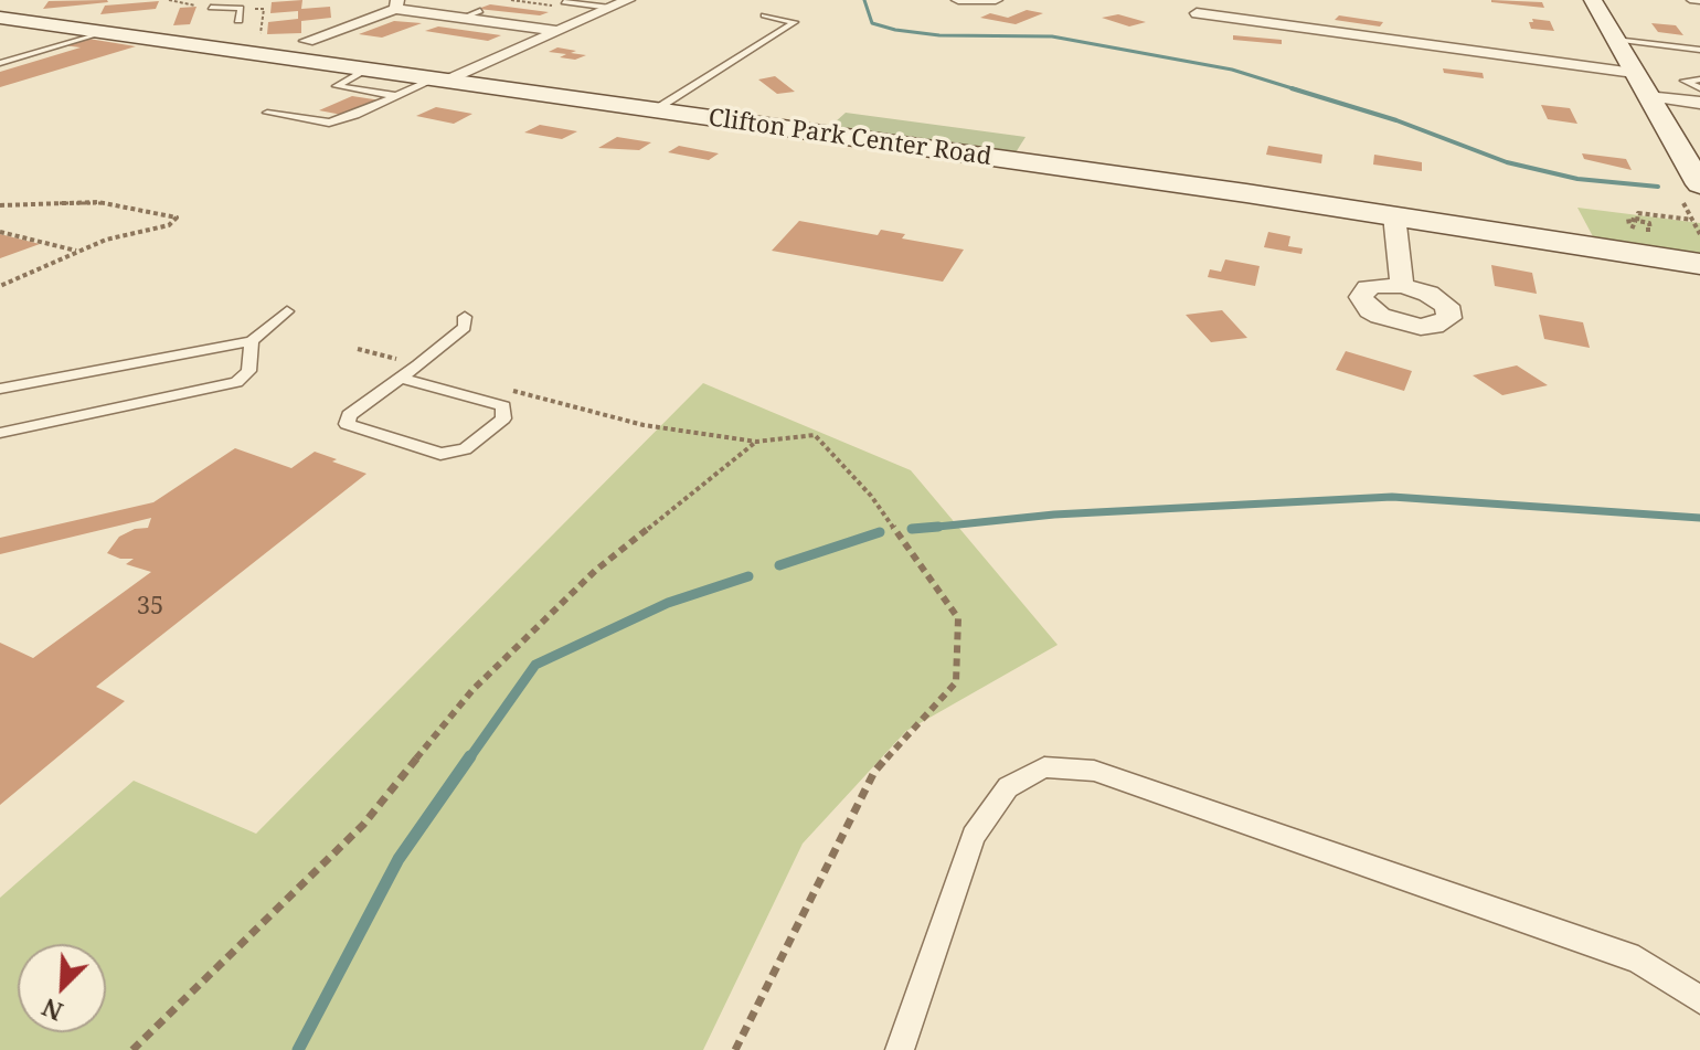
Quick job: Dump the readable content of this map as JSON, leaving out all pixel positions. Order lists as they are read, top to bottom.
{
  "streets": {
    "street": ["Clifton Park Center Road"]
  },
  "house_numbers": ["35"],
  "north": "bottom left"
}
